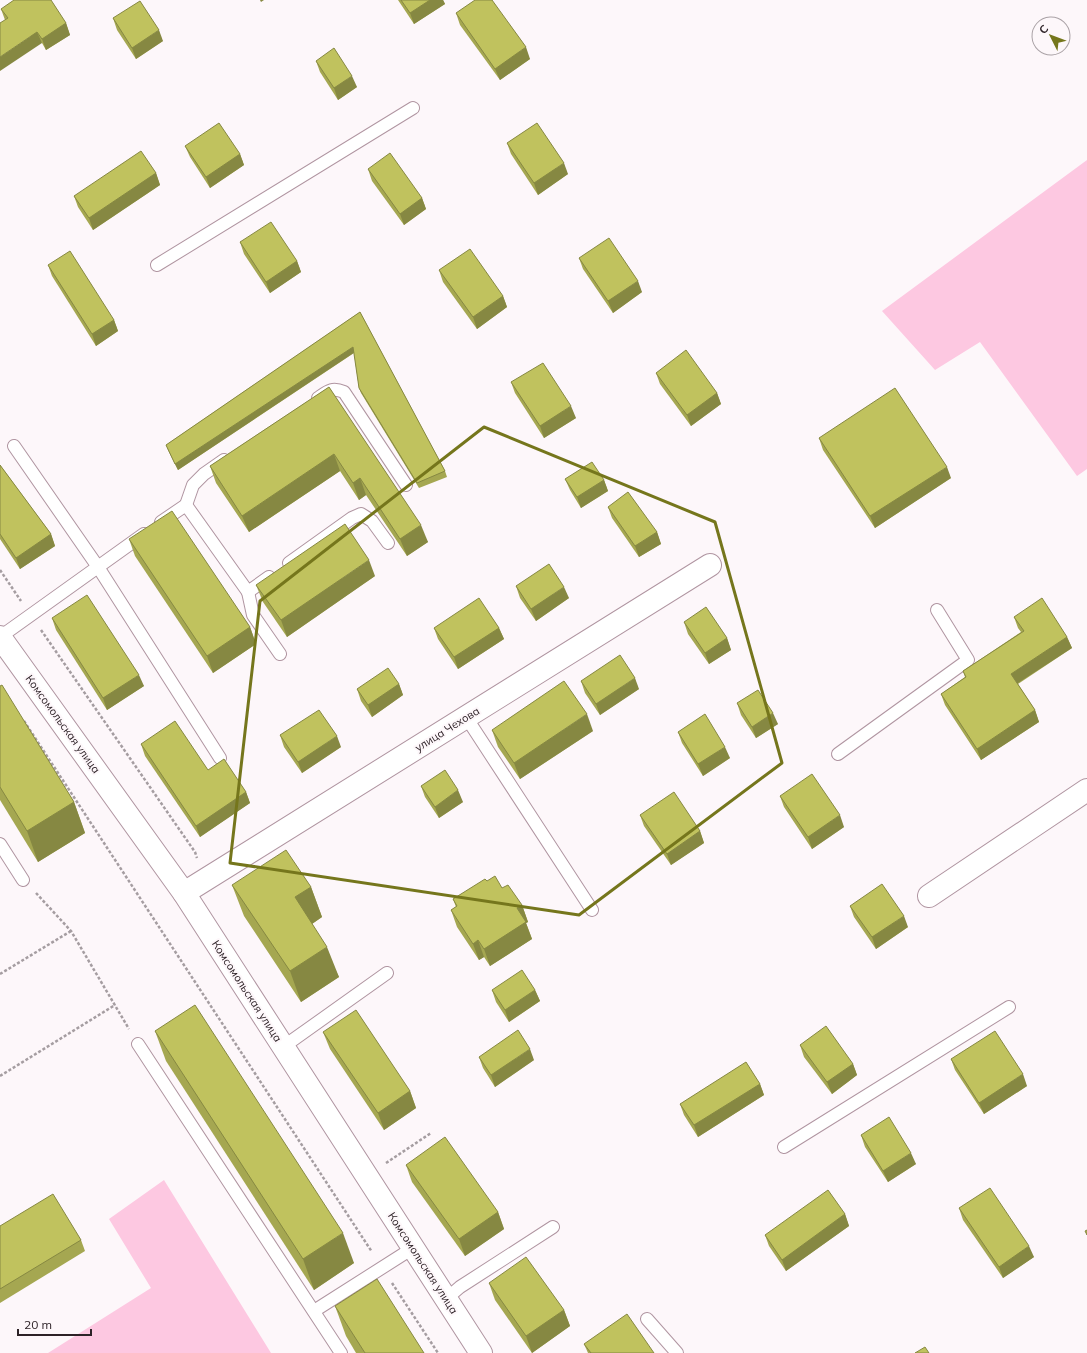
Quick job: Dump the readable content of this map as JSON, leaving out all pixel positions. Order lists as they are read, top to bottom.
{
  "streets": {
    "street": ["Комсомольская улица", "улица Чехова"]
  },
  "crossings": [
    ["Комсомольская улица", "улица Чехова"]
  ],
  "scale_bar": "20 m",
  "north": "top left"
}
